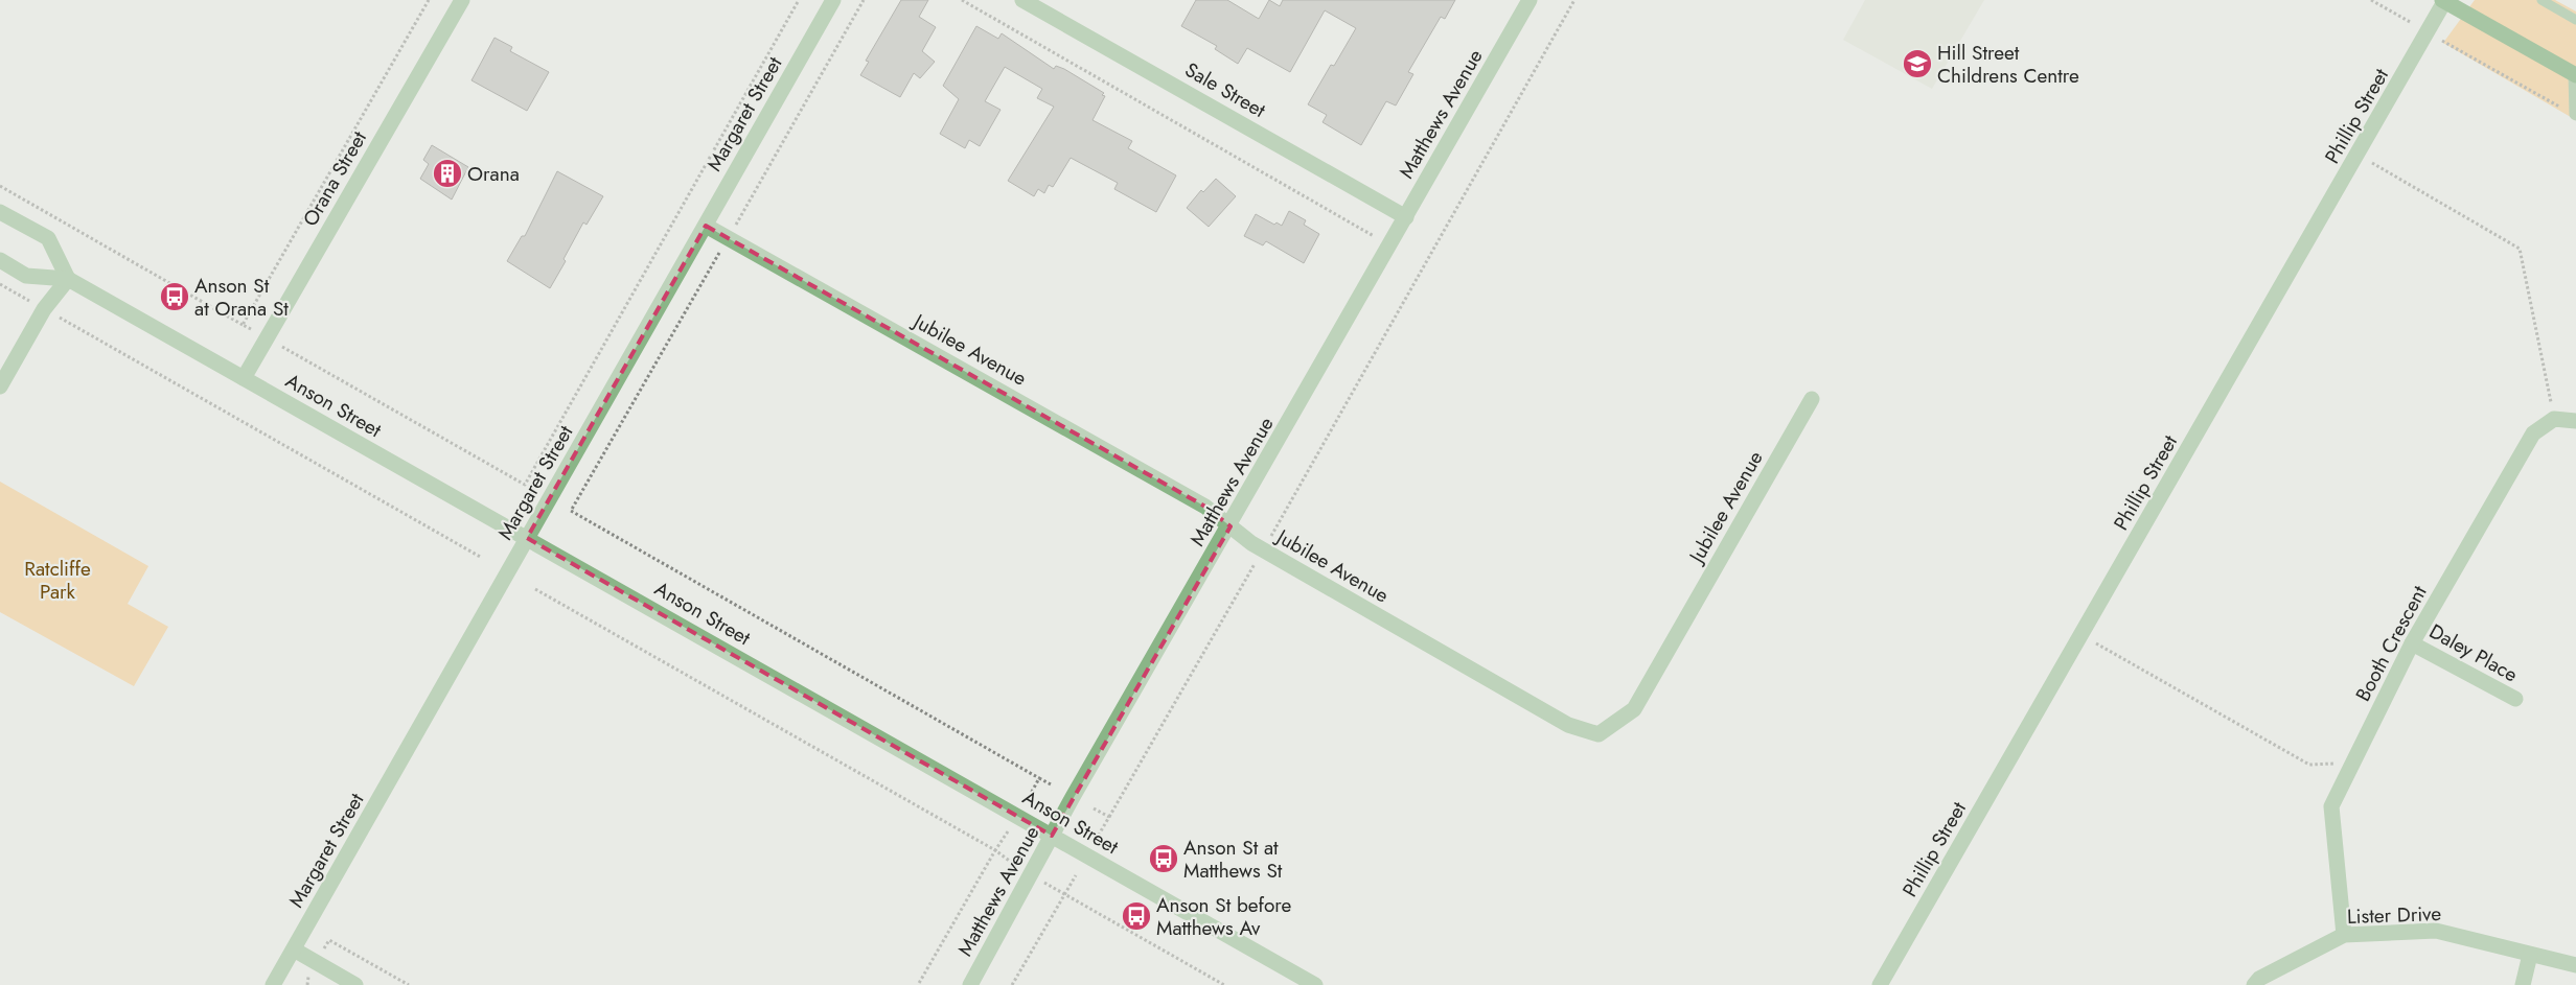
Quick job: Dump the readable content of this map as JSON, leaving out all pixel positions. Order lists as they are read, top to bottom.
{
  "streets": {
    "street": [
      "Sale Street",
      "Margaret Street",
      "Matthews Avenue",
      "Phillip Street",
      "Orana Street",
      "Jubilee Avenue",
      "Anson Street",
      "Booth Crescent",
      "Daley Place",
      "Lister Drive"
    ]
  },
  "crossings": [
    ["Sale Street", "Matthews Avenue"],
    ["Margaret Street", "Jubilee Avenue"],
    ["Margaret Street", "Anson Street"],
    ["Matthews Avenue", "Jubilee Avenue"],
    ["Matthews Avenue", "Anson Street"],
    ["Orana Street", "Anson Street"],
    ["Booth Crescent", "Daley Place"],
    ["Booth Crescent", "Lister Drive"]
  ],
  "parks": ["Ratcliffe Park"],
  "places": {
    "school or university": ["Hill Street Childrens Centre"],
    "building": ["Orana"],
    "bus stop": ["Anson St at Orana St", "Anson St at Matthews St", "Anson St before Matthews Av"]
  }
}
